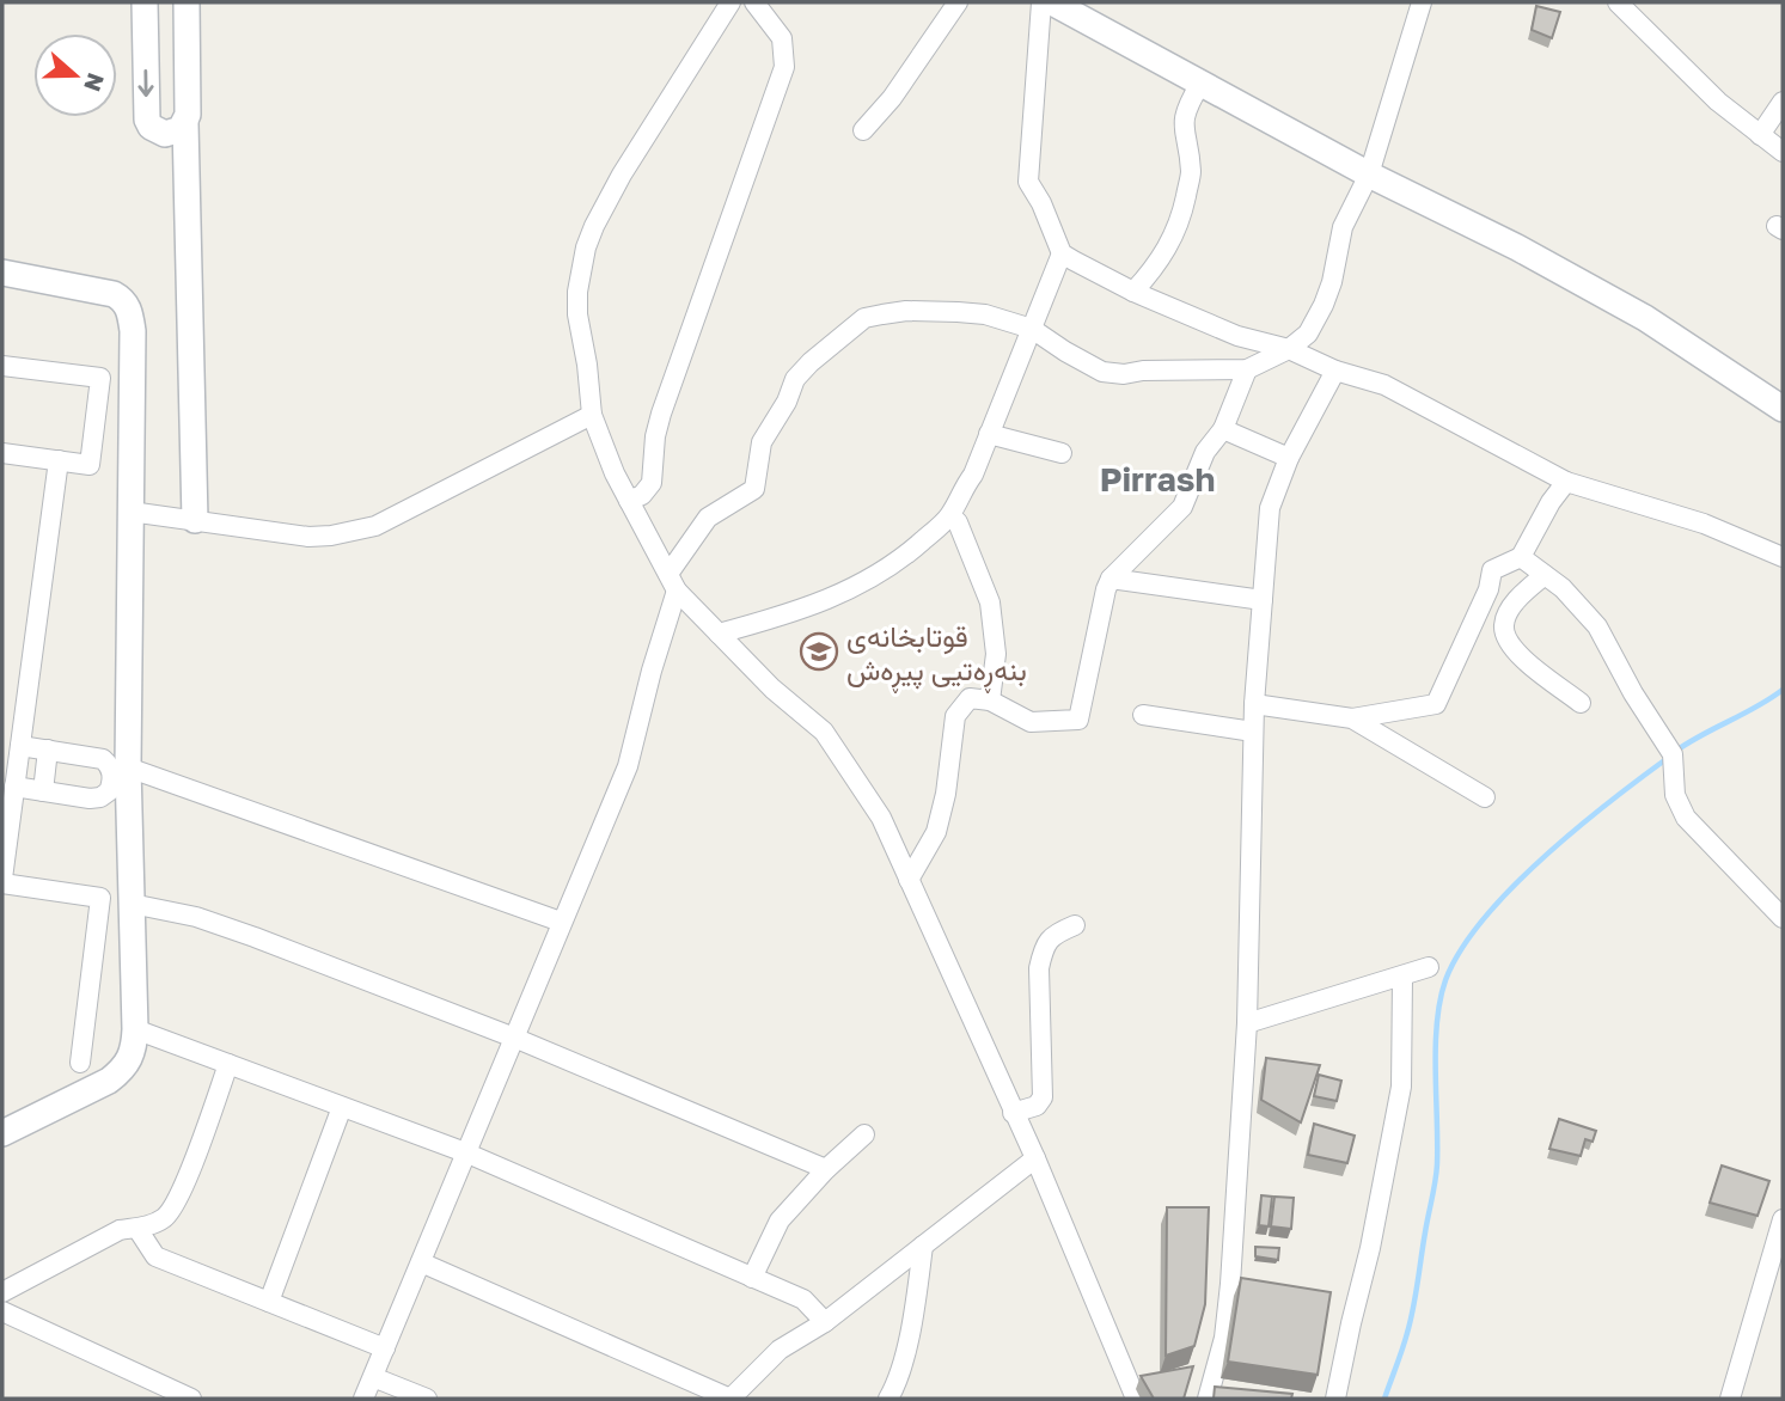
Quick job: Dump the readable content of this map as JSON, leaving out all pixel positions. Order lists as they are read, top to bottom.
{
  "districts": ["Pirrash"],
  "places": {
    "school or university": ["قوتابخانەی بنەڕەتیی پیڕەش"]
  },
  "north": "right"
}
